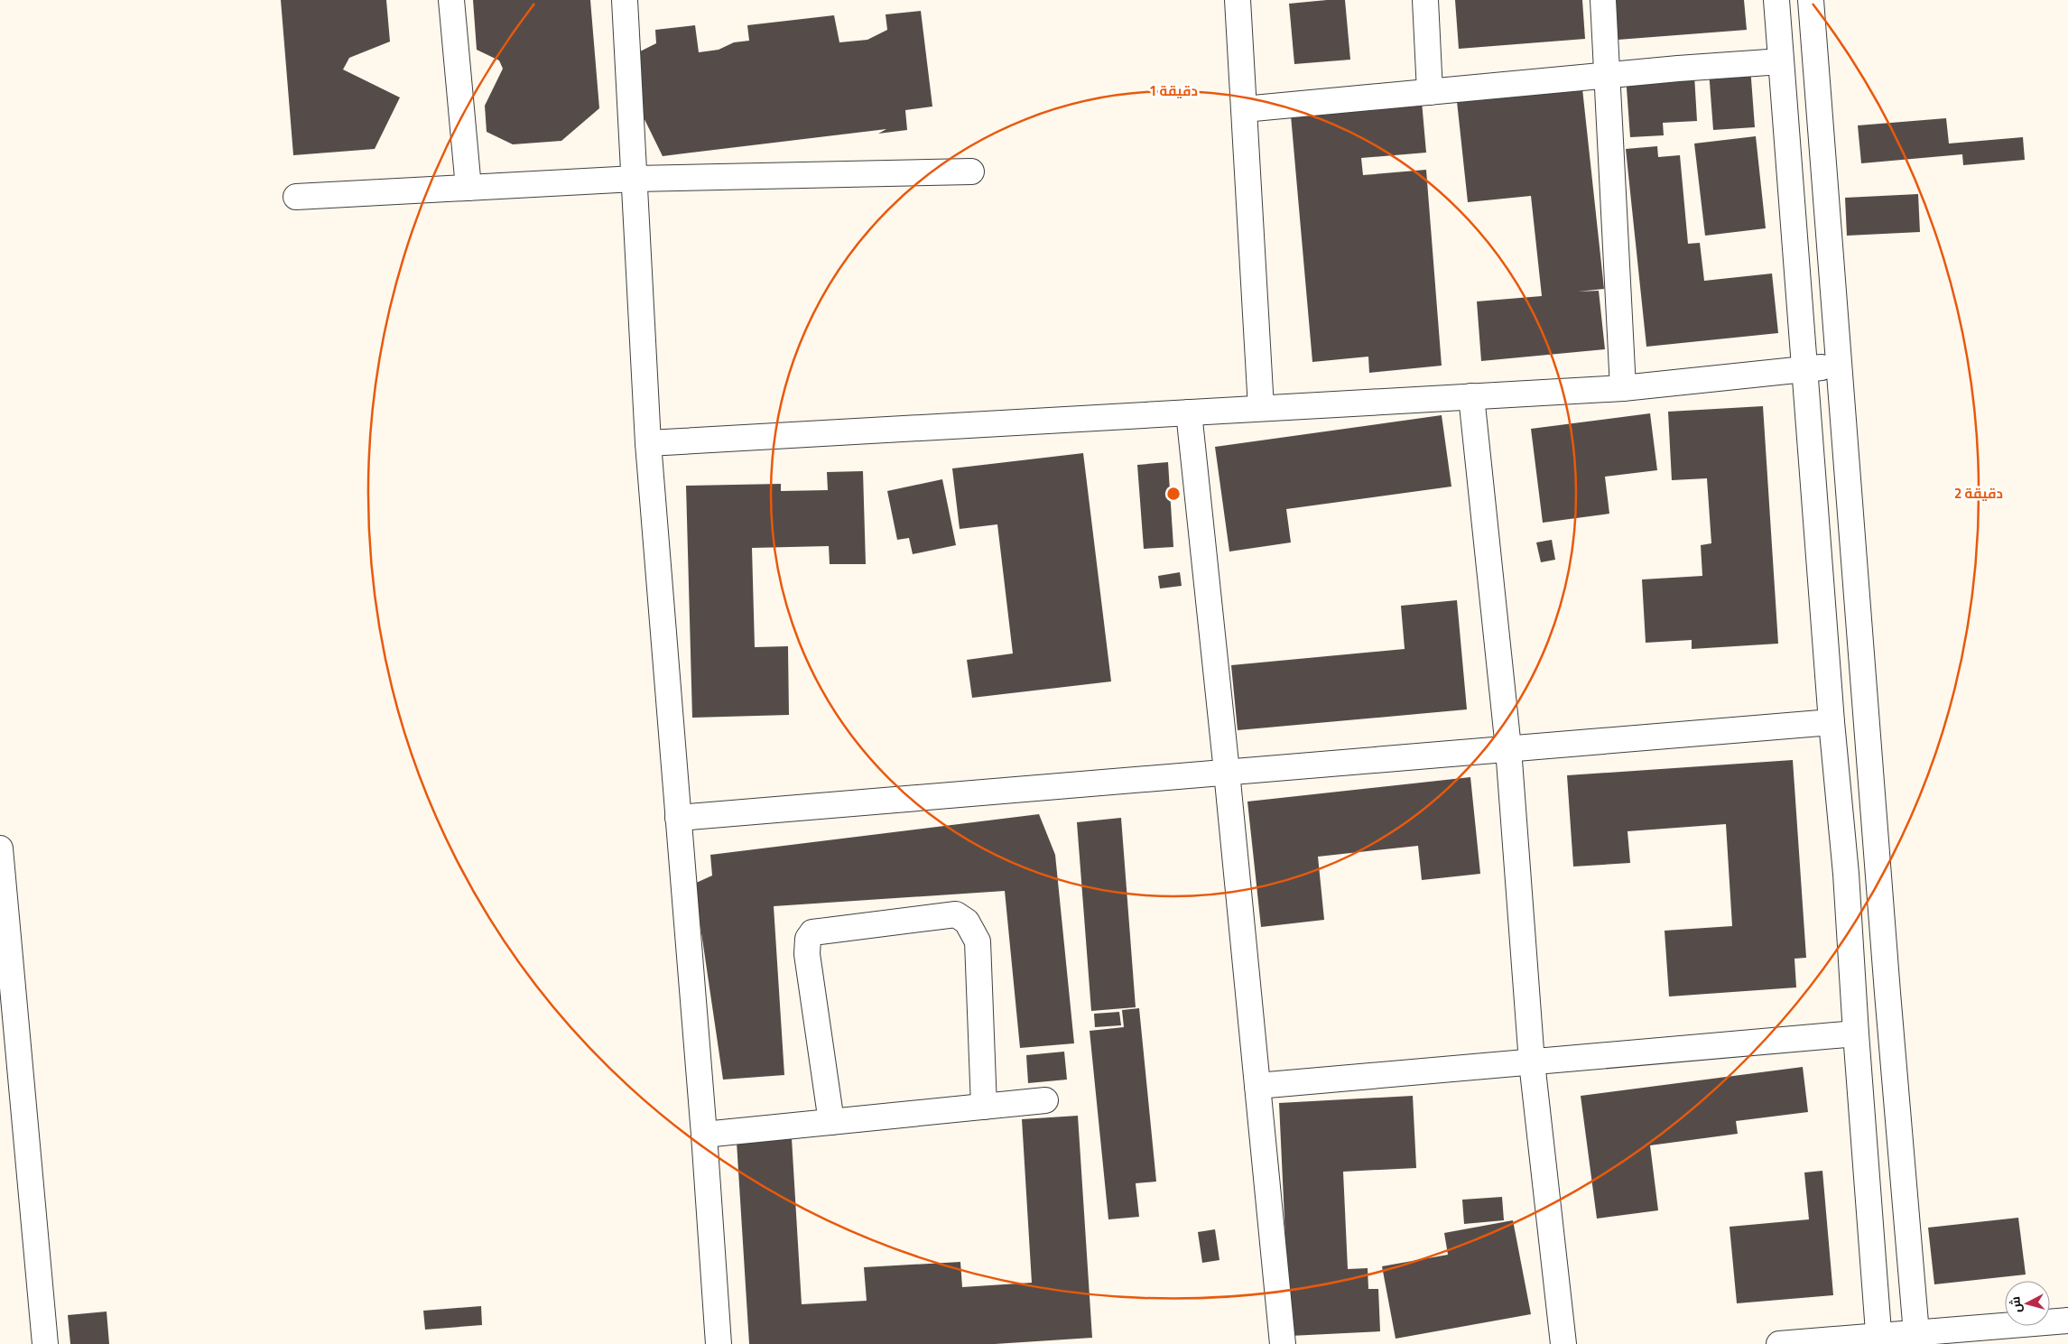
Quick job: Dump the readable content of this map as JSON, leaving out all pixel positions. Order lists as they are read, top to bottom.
{
  "north": "left",
  "rings": ["1 دقيقة", "2 دقيقة"]
}
